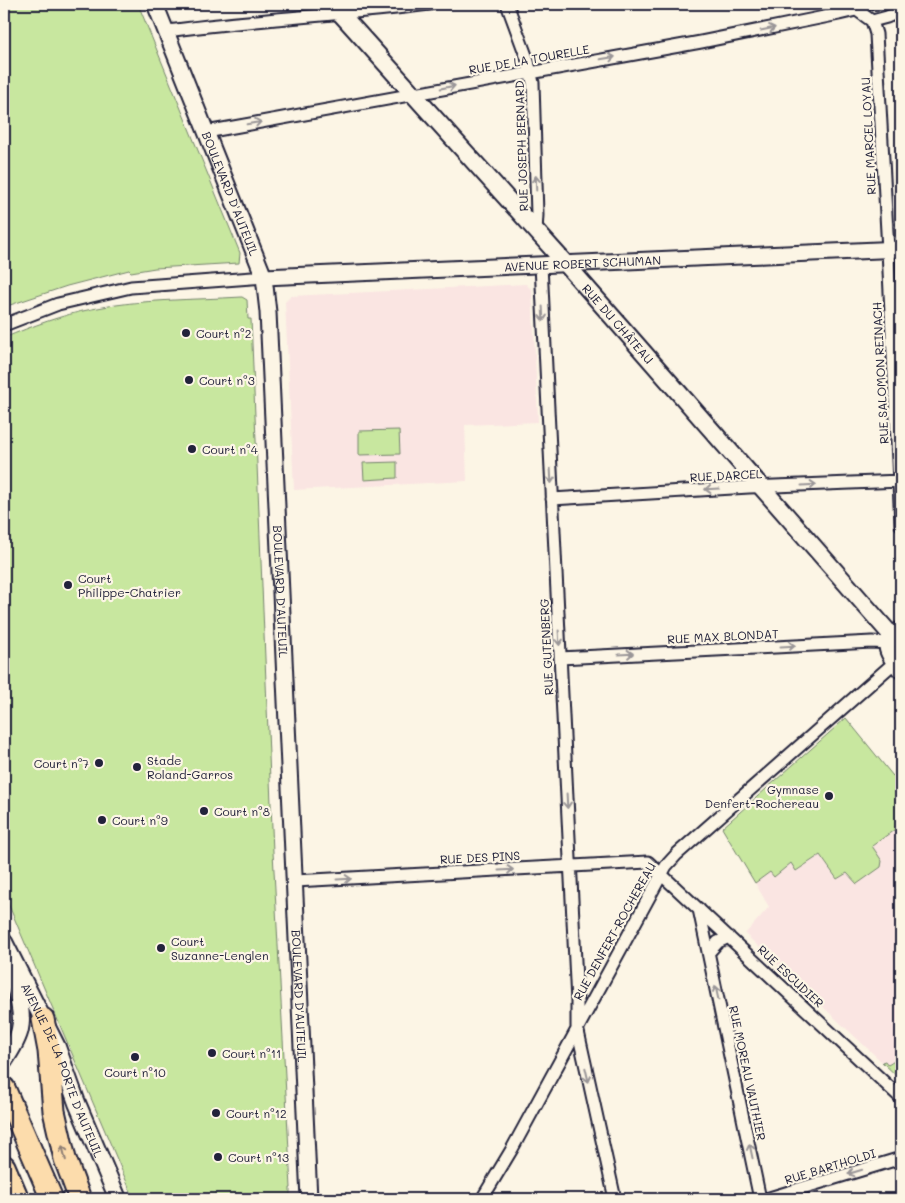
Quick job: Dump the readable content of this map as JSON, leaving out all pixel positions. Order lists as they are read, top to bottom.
{
  "streets": {
    "main road": ["RUE DU CHÂTEAU", "AVENUE DE LA PORTE D'AUTEUIL"],
    "street": [
      "RUE DE LA TOURELLE",
      "RUE MARCEL LOYAU",
      "RUE JOSEPH BERNARD",
      "BOULEVARD D'AUTEUIL",
      "AVENUE ROBERT SCHUMAN",
      "RUE SALOMON REINACH",
      "RUE DARCEL",
      "RUE MAX BLONDAT",
      "RUE GUTENBERG",
      "RUE DES PINS",
      "RUE DENFERT-ROCHEREAU",
      "RUE ESCUDIER",
      "RUE MOREAU VAUTHIER",
      "RUE BARTHOLDI"
    ]
  },
  "crossings": [
    ["RUE DE LA TOURELLE", "RUE JOSEPH BERNARD"],
    ["RUE DE LA TOURELLE", "BOULEVARD D'AUTEUIL"],
    ["RUE DE LA TOURELLE", "RUE DU CHÂTEAU"],
    ["RUE MARCEL LOYAU", "AVENUE ROBERT SCHUMAN"],
    ["RUE MARCEL LOYAU", "RUE SALOMON REINACH"],
    ["RUE JOSEPH BERNARD", "RUE DU CHÂTEAU"],
    ["BOULEVARD D'AUTEUIL", "AVENUE ROBERT SCHUMAN"],
    ["BOULEVARD D'AUTEUIL", "RUE DES PINS"],
    ["AVENUE ROBERT SCHUMAN", "RUE DU CHÂTEAU"],
    ["AVENUE ROBERT SCHUMAN", "RUE SALOMON REINACH"],
    ["AVENUE ROBERT SCHUMAN", "RUE GUTENBERG"],
    ["RUE DU CHÂTEAU", "RUE DARCEL"],
    ["RUE DU CHÂTEAU", "RUE MAX BLONDAT"],
    ["RUE SALOMON REINACH", "RUE DARCEL"],
    ["RUE DARCEL", "RUE GUTENBERG"],
    ["RUE MAX BLONDAT", "RUE GUTENBERG"],
    ["RUE GUTENBERG", "RUE DES PINS"],
    ["RUE GUTENBERG", "RUE DENFERT-ROCHEREAU"],
    ["RUE DES PINS", "RUE DENFERT-ROCHEREAU"],
    ["RUE DES PINS", "RUE ESCUDIER"],
    ["RUE DENFERT-ROCHEREAU", "RUE ESCUDIER"],
    ["RUE ESCUDIER", "RUE MOREAU VAUTHIER"]
  ],
  "one_way": [
    "RUE DE LA TOURELLE",
    "RUE JOSEPH BERNARD",
    "RUE MAX BLONDAT",
    "RUE GUTENBERG",
    "RUE DES PINS",
    "RUE MOREAU VAUTHIER",
    "RUE BARTHOLDI"
  ],
  "places": [
    "Court n°2",
    "Court n°3",
    "Court n°4",
    "Court Philippe-Chatrier",
    "Court n°7",
    "Stade Roland-Garros",
    "Gymnase Denfert-Rochereau",
    "Court n°8",
    "Court n°9",
    "Court Suzanne-Lenglen",
    "Court n°11",
    "Court n°10",
    "Court n°12",
    "Court n°13"
  ]
}
